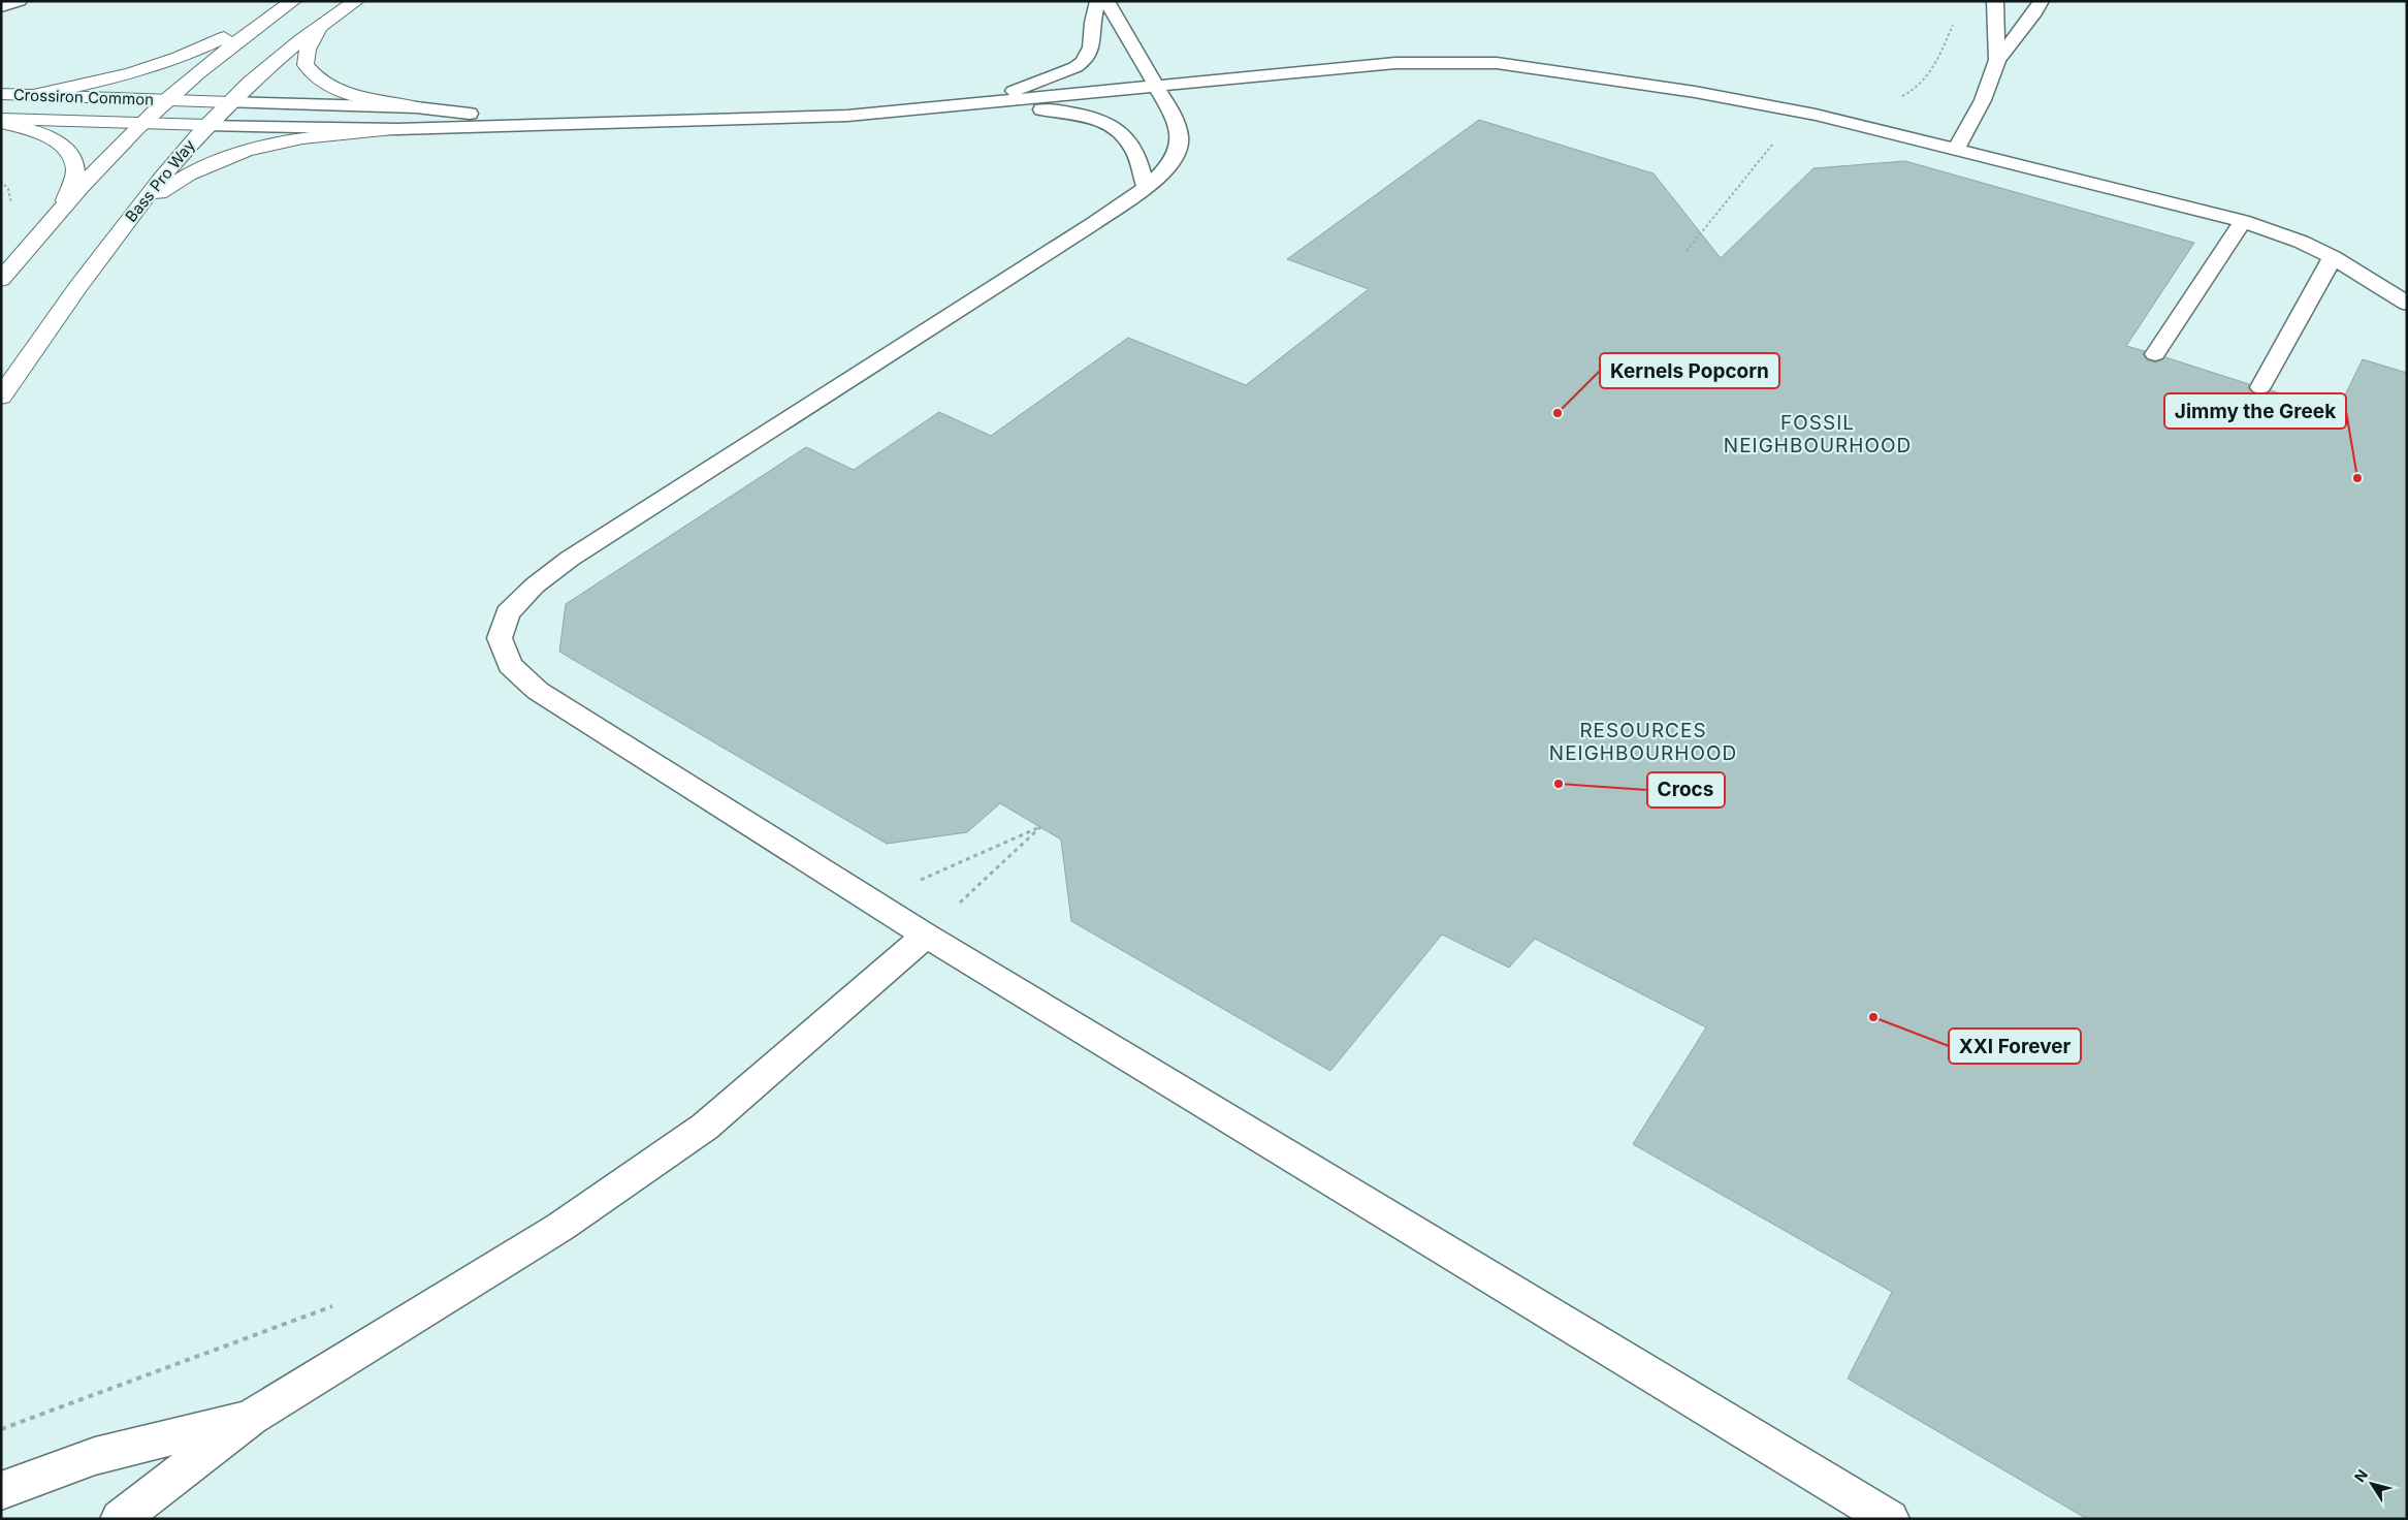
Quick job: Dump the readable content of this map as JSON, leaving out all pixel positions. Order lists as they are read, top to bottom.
{
  "streets": {
    "street": ["Crossiron Common", "Bass Pro Way"]
  },
  "crossings": [
    ["Crossiron Common", "Bass Pro Way"]
  ],
  "districts": ["FOSSIL NEIGHBOURHOOD", "RESOURCES NEIGHBOURHOOD"],
  "places": [
    "Kernels Popcorn",
    "Jimmy the Greek",
    "Crocs",
    "XXI Forever"
  ],
  "north": "top left"
}
